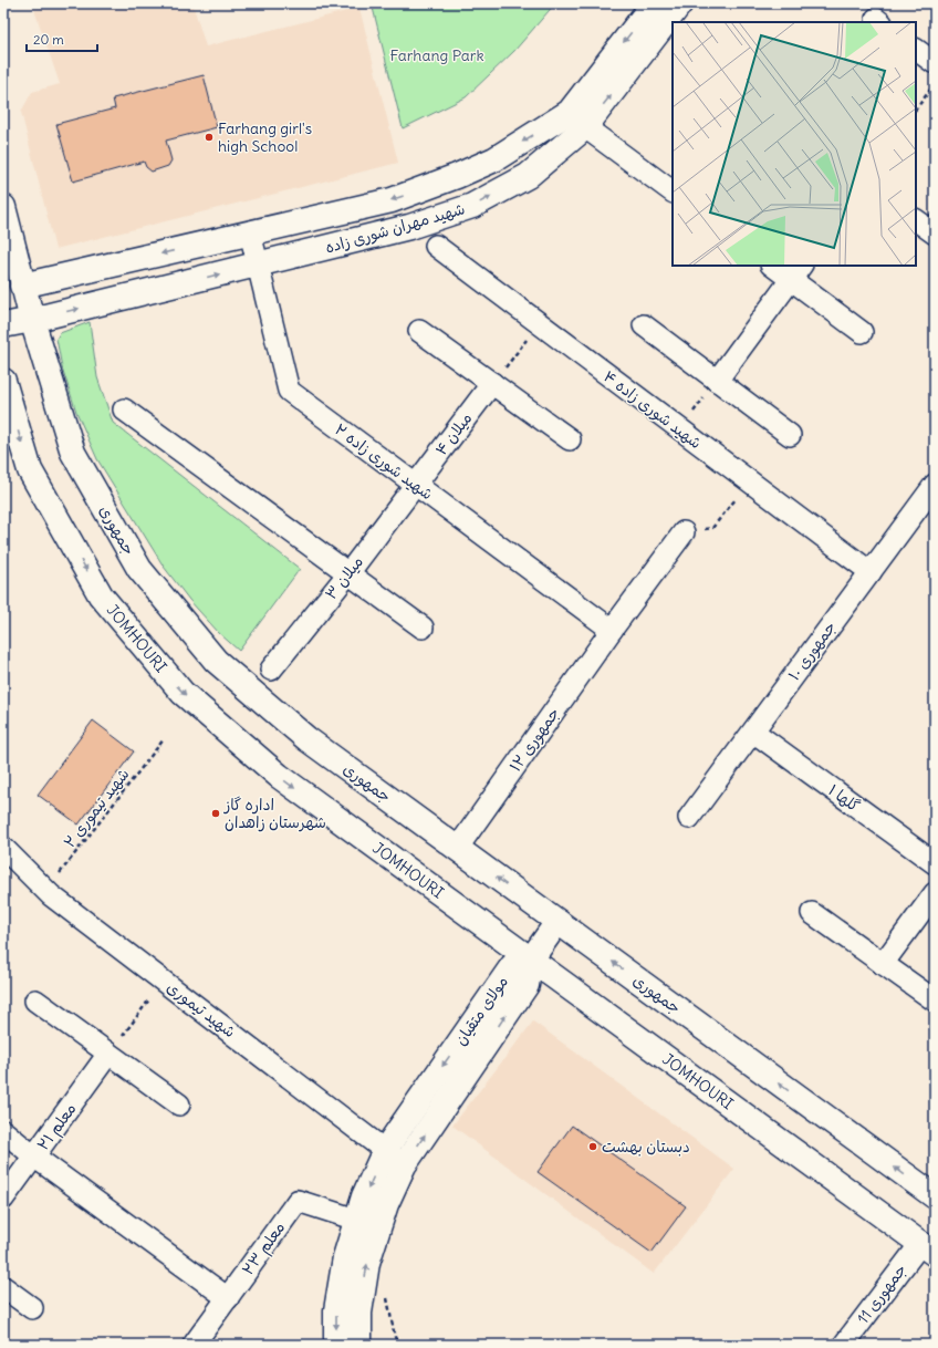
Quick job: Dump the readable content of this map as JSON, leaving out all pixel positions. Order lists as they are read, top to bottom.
{
  "streets": {
    "main road": [
      "شهید مهران شوری زاده",
      "جمهوری",
      "JOMHOURI",
      "مولای متقیان"
    ],
    "street": [
      "شهید شوری زاده ۴",
      "میلان ۴",
      "شهید شوری زاده ۲",
      "میلان ۳",
      "جمهوری ۱۰",
      "جمهوری ۱۲",
      "گلها ۱",
      "شهید تیموری",
      "معلم ۲۱",
      "معلم ۲۳",
      "جمهوری 11"
    ],
    "path": ["شهید تیموری ۲"]
  },
  "crossings": [
    ["شهید مهران شوری زاده", "شهید شوری زاده ۲"],
    ["شهید مهران شوری زاده", "جمهوری"],
    ["شهید شوری زاده ۴", "جمهوری ۱۰"],
    ["میلان ۴", "شهید شوری زاده ۲"],
    ["میلان ۴", "میلان ۳"],
    ["شهید شوری زاده ۲", "میلان ۳"],
    ["شهید شوری زاده ۲", "جمهوری ۱۲"],
    ["جمهوری", "جمهوری ۱۲"],
    ["JOMHOURI", "مولای متقیان"],
    ["JOMHOURI", "جمهوری 11"],
    ["جمهوری ۱۰", "گلها ۱"],
    ["شهید تیموری ۲", "شهید تیموری"],
    ["شهید تیموری", "مولای متقیان"],
    ["مولای متقیان", "معلم ۲۳"]
  ],
  "one_way": ["جمهوری", "JOMHOURI"],
  "parks": ["Farhang Park"],
  "places": ["Farhang girl's high School", "اداره گاز شهرستان زاهدان", "دبستان بهشت"],
  "scale_bar": "20 m"
}
